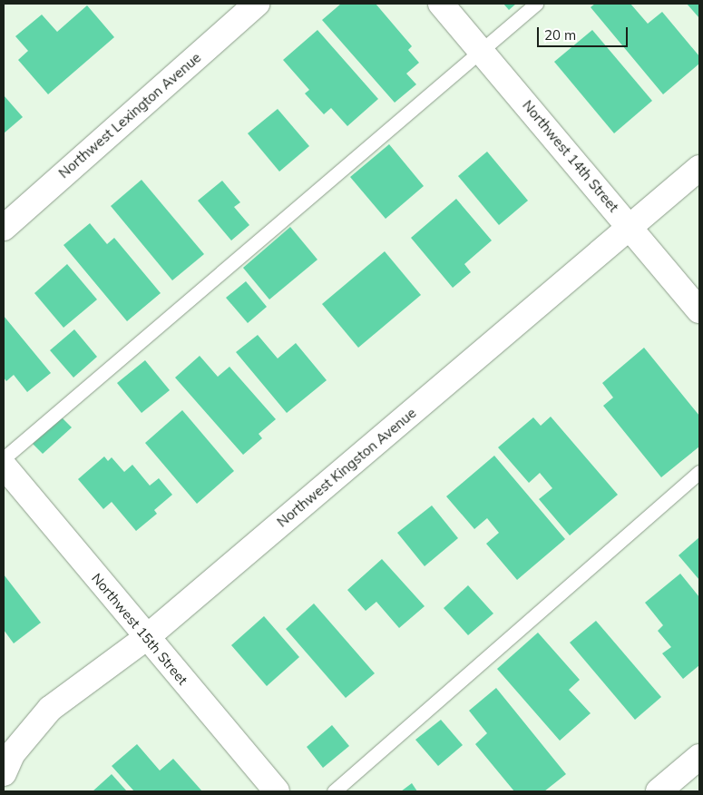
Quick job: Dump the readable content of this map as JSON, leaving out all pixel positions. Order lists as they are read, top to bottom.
{
  "streets": {
    "street": [
      "Northwest Lexington Avenue",
      "Northwest 14th Street",
      "Northwest Kingston Avenue",
      "Northwest 15th Street"
    ]
  },
  "crossings": [
    ["Northwest 14th Street", "Northwest Kingston Avenue"],
    ["Northwest Kingston Avenue", "Northwest 15th Street"]
  ],
  "scale_bar": "20 m"
}
